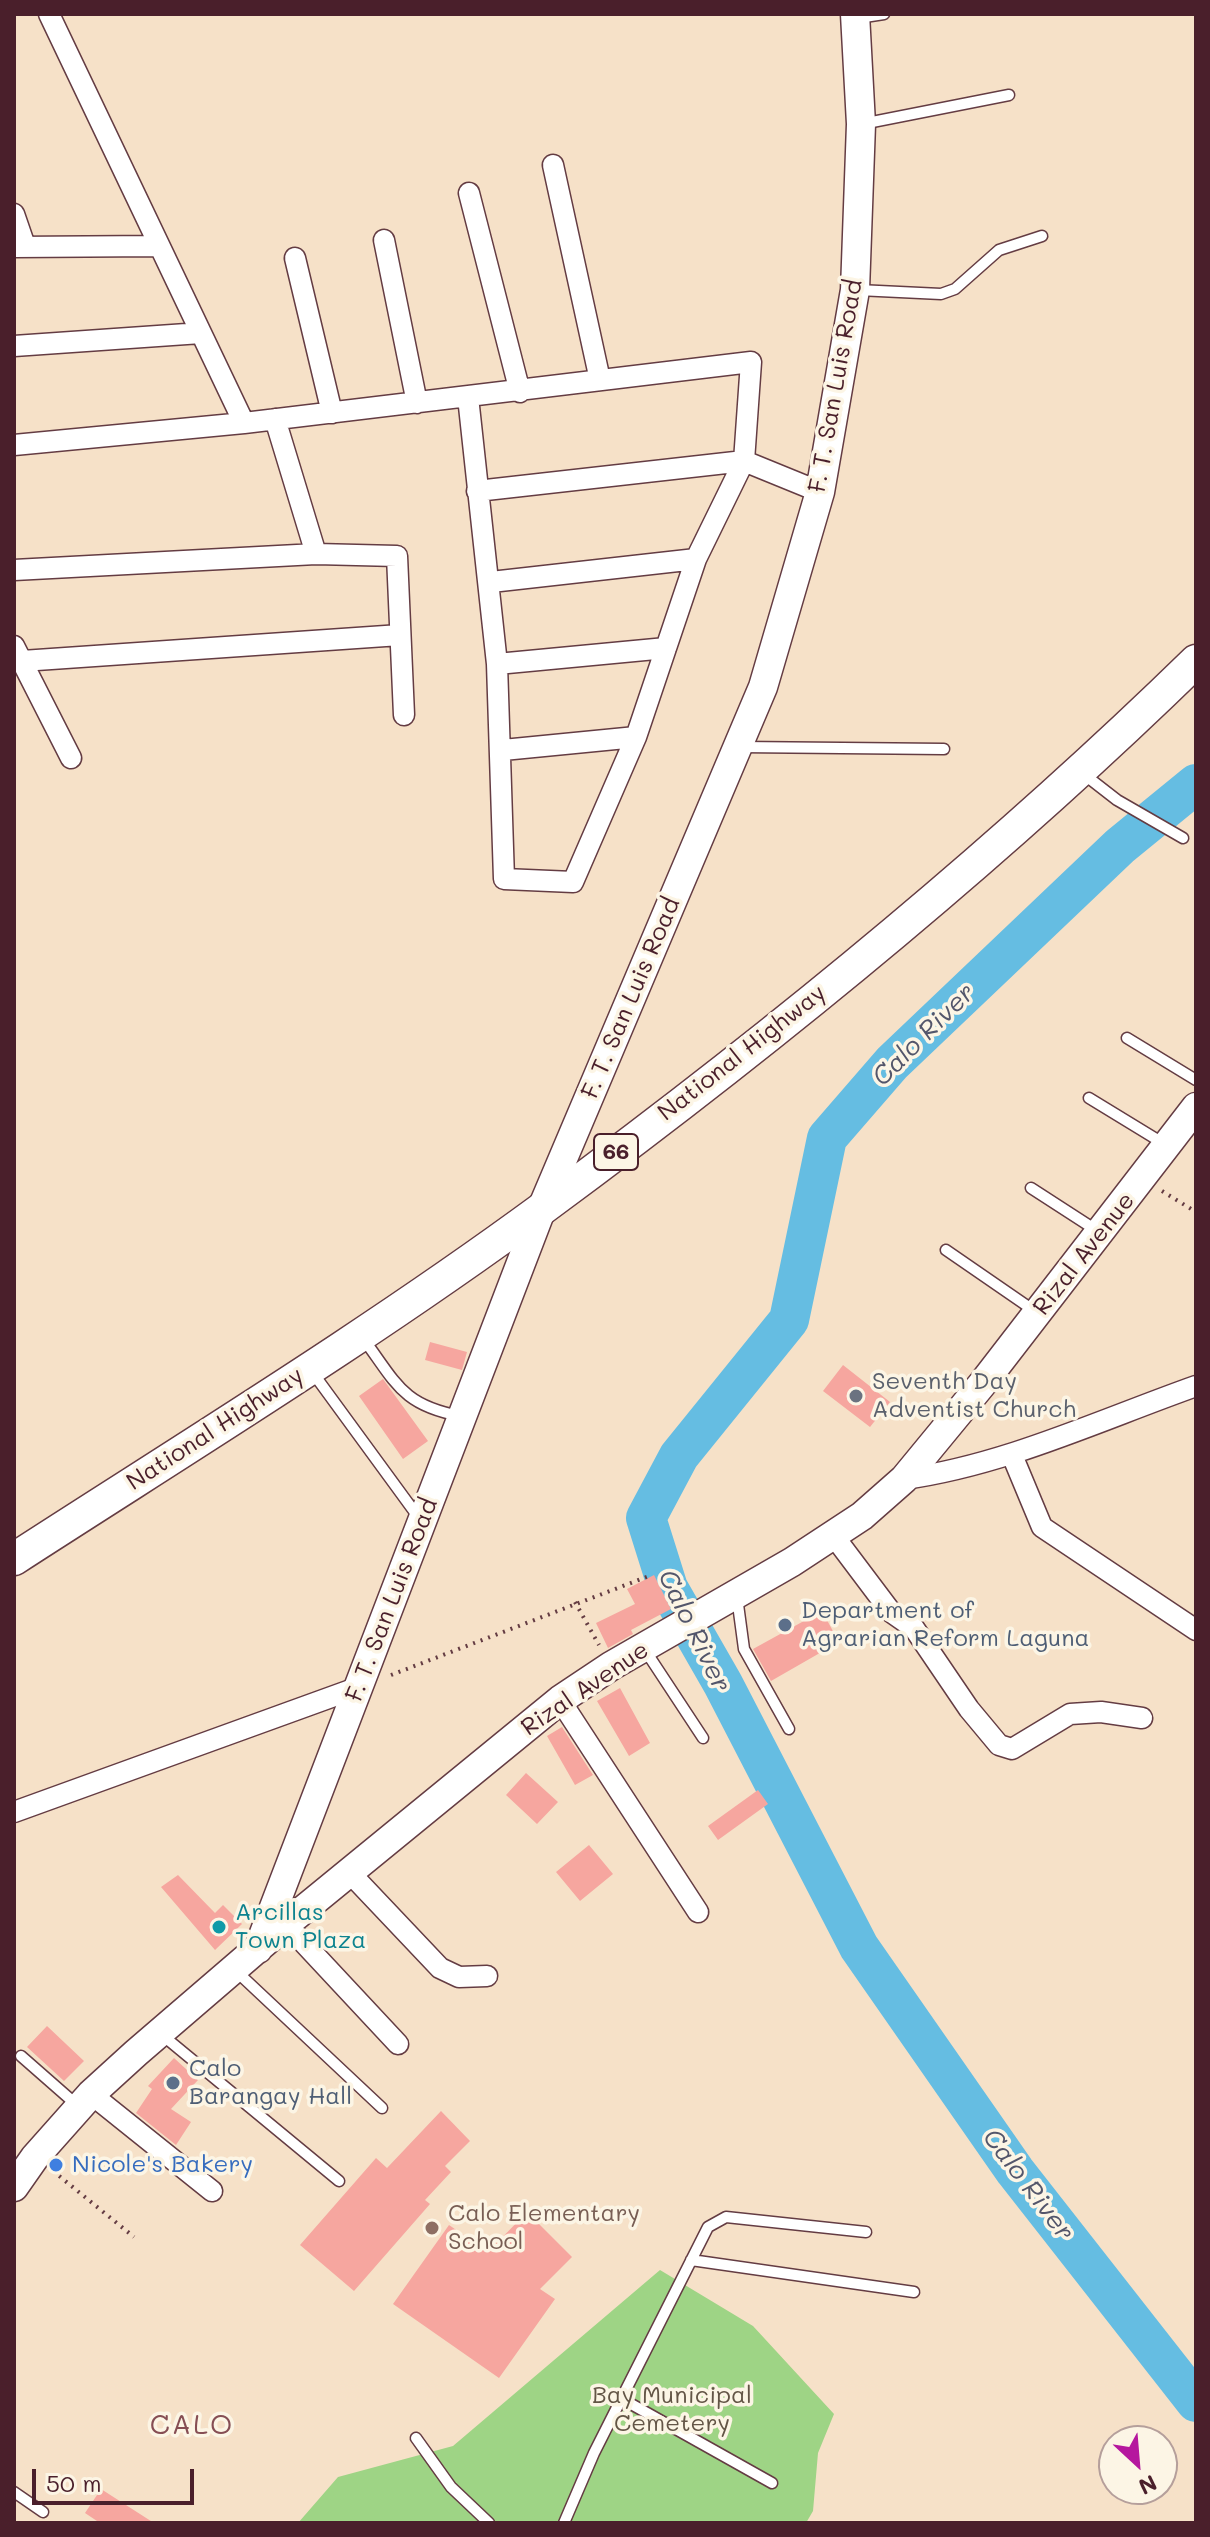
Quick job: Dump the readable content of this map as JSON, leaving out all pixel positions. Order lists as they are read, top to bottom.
{
  "streets": {
    "main road": [
      "F. T. San Luis Road",
      "National Highway",
      "66",
      "Rizal Avenue"
    ]
  },
  "crossings": [
    ["F. T. San Luis Road", "National Highway"],
    ["F. T. San Luis Road", "Rizal Avenue"]
  ],
  "districts": ["CALO"],
  "water": ["Calo River"],
  "parks": ["Bay Municipal Cemetery"],
  "places": [
    "Seventh Day Adventist Church",
    "Department of Agrarian Reform Laguna",
    "Arcillas Town Plaza",
    "Calo Barangay Hall",
    "Nicole's Bakery",
    "Calo Elementary School"
  ],
  "scale_bar": "50 m",
  "north": "bottom right"
}
